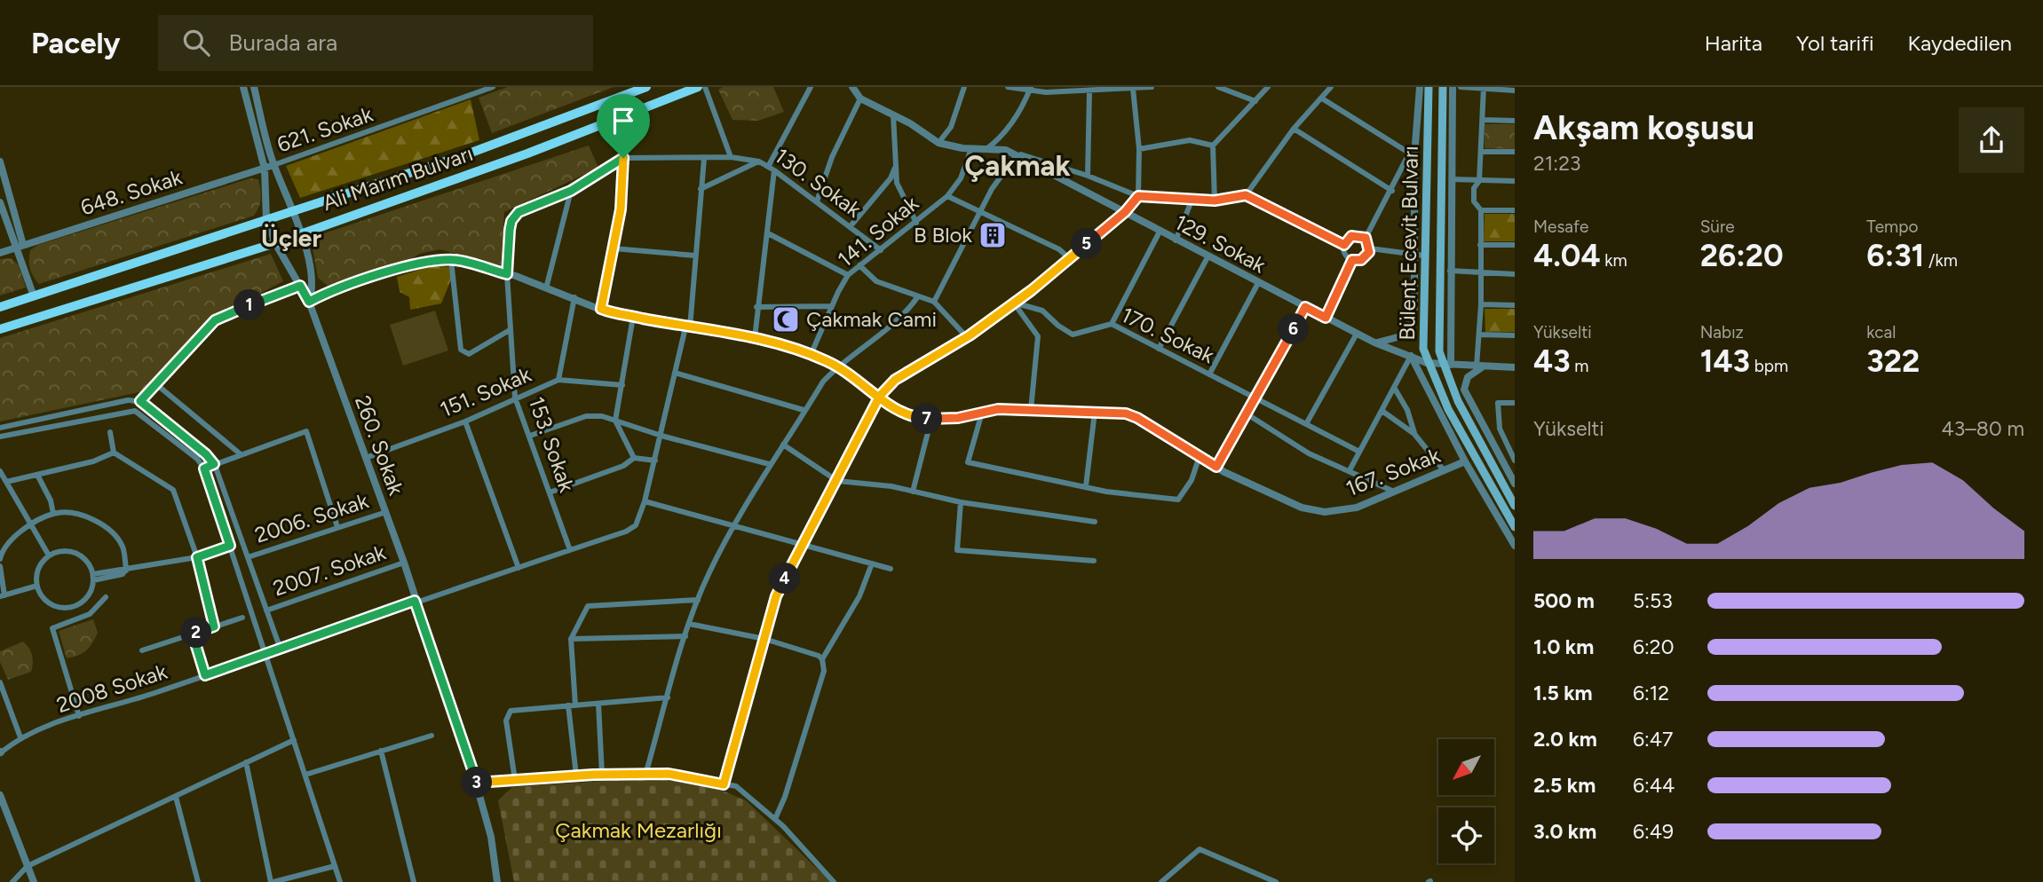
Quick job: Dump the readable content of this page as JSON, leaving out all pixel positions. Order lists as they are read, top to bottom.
{
  "streets": {
    "main road": ["Ali Marım Bulvarı", "Bülent Ecevit Bulvarı"],
    "street": [
      "621. Sokak",
      "130. Sokak",
      "648. Sokak",
      "141. Sokak",
      "129. Sokak",
      "170. Sokak",
      "151. Sokak",
      "153. Sokak",
      "260. Sokak",
      "167. Sokak",
      "2006. Sokak",
      "2007. Sokak",
      "2008 Sokak"
    ]
  },
  "crossings": [
    ["621. Sokak", "648. Sokak"],
    ["130. Sokak", "141. Sokak"],
    ["130. Sokak", "2008 Sokak"],
    ["141. Sokak", "167. Sokak"],
    ["Bülent Ecevit Bulvarı", "129. Sokak"],
    ["151. Sokak", "153. Sokak"],
    ["151. Sokak", "260. Sokak"],
    ["153. Sokak", "167. Sokak"],
    ["153. Sokak", "2008 Sokak"],
    ["260. Sokak", "2006. Sokak"],
    ["260. Sokak", "2007. Sokak"],
    ["260. Sokak", "2008 Sokak"],
    ["167. Sokak", "2008 Sokak"]
  ],
  "districts": ["Çakmak", "Üçler"],
  "parks": ["Çakmak Mezarlığı"],
  "places": {
    "building": ["B Blok"],
    "mosque": ["Çakmak Cami"]
  },
  "north": "bottom left",
  "page": {
    "header": "Pacely",
    "search": "Burada ara",
    "nav": ["Harita", "Yol tarifi", "Kaydedilen"],
    "heading": ["Akşam koşusu", "21:23"],
    "stats": [
      ["Mesafe", "4.04 km"],
      ["Süre", "26:20"],
      ["Tempo", "6:31 /km"],
      ["Yükselti", "43 m"],
      ["Nabız", "143 bpm"],
      ["kcal", "322"]
    ],
    "pins": [
      "5",
      "1",
      "6",
      "7",
      "4",
      "2",
      "3"
    ],
    "chart": ["Yükselti", "43–80 m"],
    "list": [
      {
        "name": "500 m",
        "note": "5:53"
      },
      {
        "name": "1.0 km",
        "note": "6:20"
      },
      {
        "name": "1.5 km",
        "note": "6:12"
      },
      {
        "name": "2.0 km",
        "note": "6:47"
      },
      {
        "name": "2.5 km",
        "note": "6:44"
      },
      {
        "name": "3.0 km",
        "note": "6:49"
      }
    ]
  }
}
